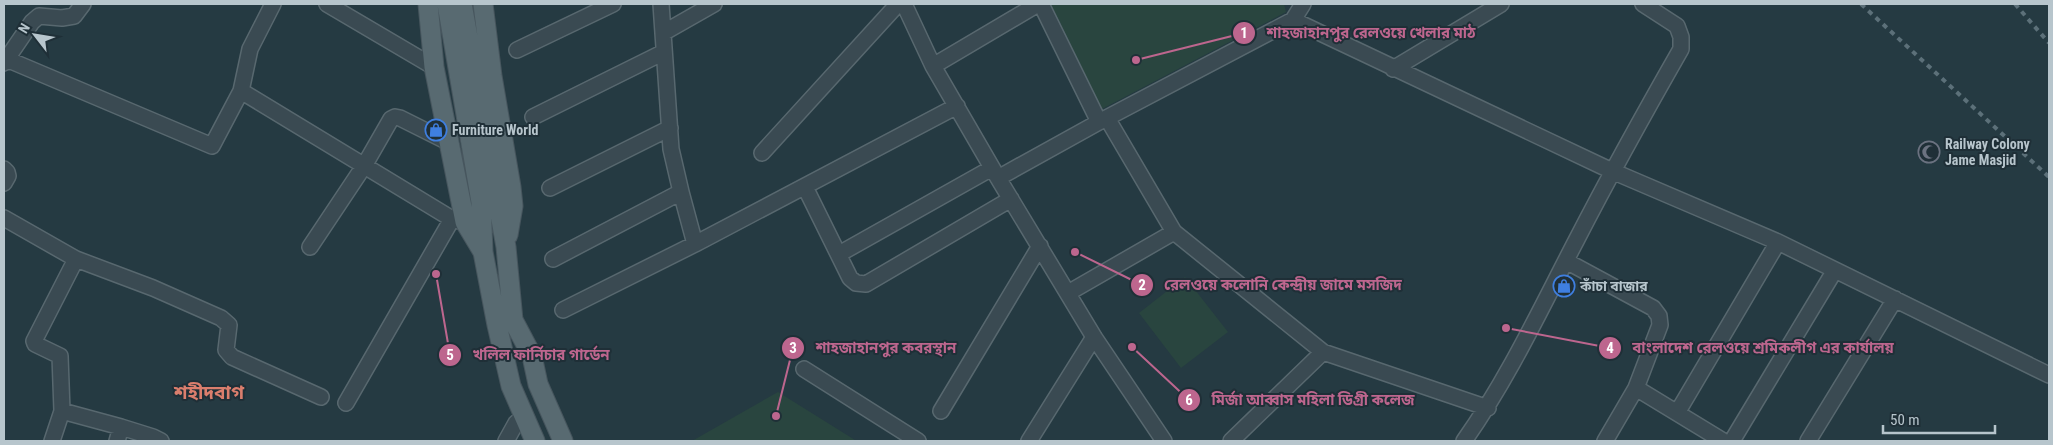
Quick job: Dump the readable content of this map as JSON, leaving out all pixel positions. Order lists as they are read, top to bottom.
{
  "districts": ["শহীদবাগ"],
  "places": {
    "other": [
      "শাহজাহানপুর রেলওয়ে খেলার মাঠ",
      "রেলওয়ে কলোনি কেন্দ্রীয় জামে মসজিদ",
      "খলিল ফার্নিচার গার্ডেন",
      "বাংলাদেশ রেলওয়ে শ্রমিকলীগ এর কার্যালয়",
      "মির্জা আব্বাস মহিলা ডিগ্রী কলেজ",
      "শাহজাহানপুর কবরস্থান"
    ],
    "shop": ["Furniture World", "কাঁচা বাজার"],
    "mosque": ["Railway Colony Jame Masjid"]
  },
  "scale_bar": "50 m",
  "north": "top left"
}
